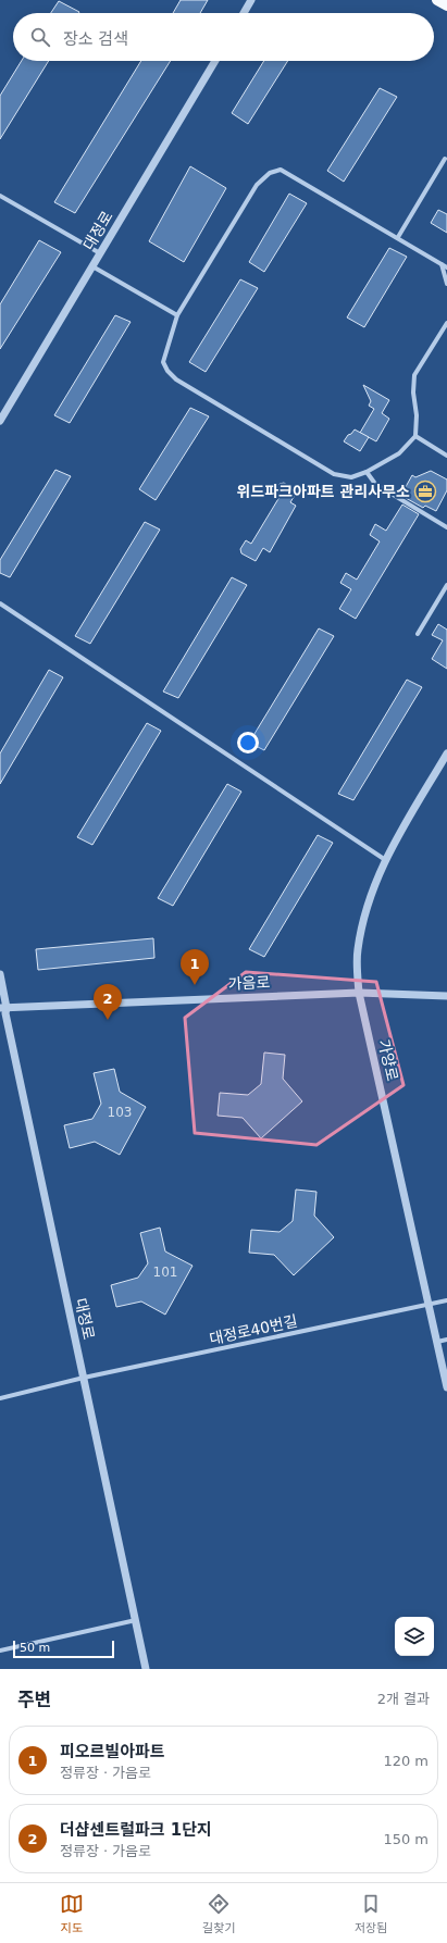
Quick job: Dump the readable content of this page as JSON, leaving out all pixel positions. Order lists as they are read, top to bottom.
{
  "streets": {
    "street": [
      "대정로",
      "가음로",
      "가양로",
      "대정로40번길"
    ]
  },
  "crossings": [
    ["대정로", "가음로"],
    ["대정로", "대정로40번길"],
    ["가음로", "가양로"],
    ["가양로", "대정로40번길"]
  ],
  "places": {
    "office": ["위드파크아파트 관리사무소"]
  },
  "house_numbers": ["103", "101"],
  "scale_bar": "50 m",
  "page": {
    "search": "장소 검색",
    "pins": ["1", "2"],
    "scale": "50 m",
    "heading": ["주변", "2개 결과"],
    "list": [
      {
        "mark": "1",
        "name": "피오르빌아파트",
        "note": "정류장 · 가음로",
        "value": "120 m"
      },
      {
        "mark": "2",
        "name": "더샵센트럴파크 1단지",
        "note": "정류장 · 가음로",
        "value": "150 m"
      }
    ],
    "nav": ["지도", "길찾기", "저장됨"]
  }
}
